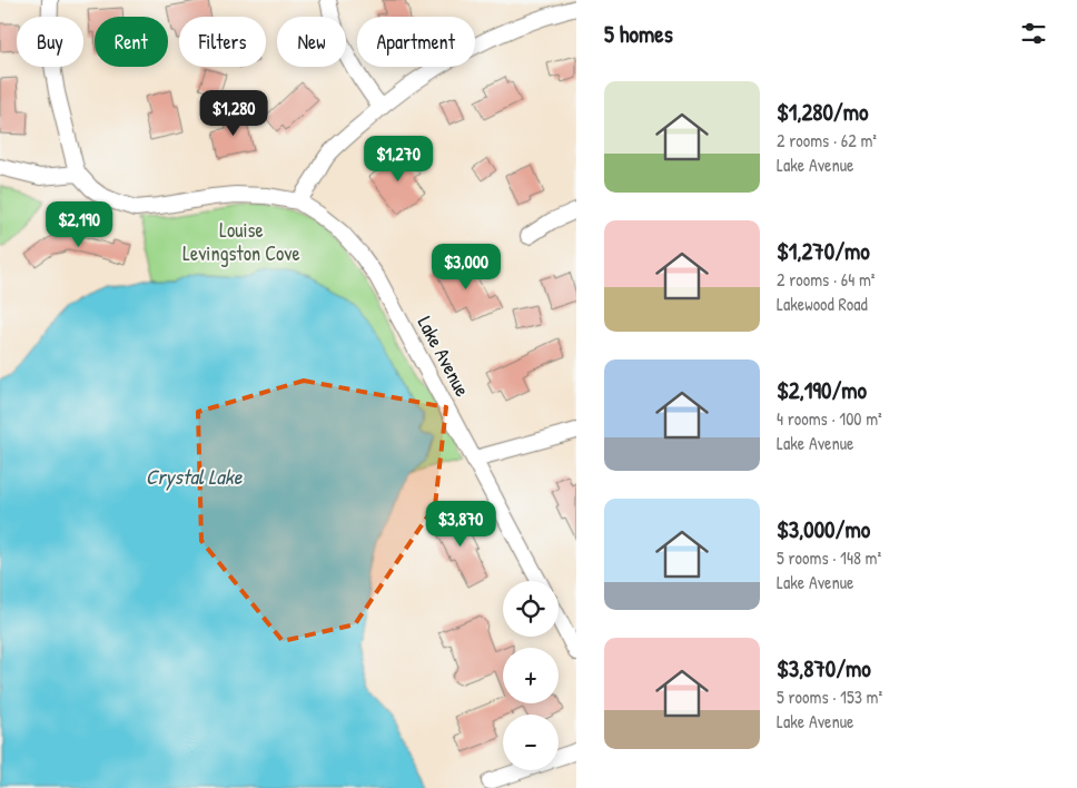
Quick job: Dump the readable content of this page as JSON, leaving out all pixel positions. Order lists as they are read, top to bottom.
{
  "streets": {
    "street": ["Lake Avenue"]
  },
  "water": ["Crystal Lake"],
  "parks": ["Louise Levingston Cove"],
  "page": {
    "heading": "5 homes",
    "chip": [
      "Buy",
      "Rent",
      "Filters",
      "New",
      "Apartment"
    ],
    "list": [
      {
        "name": "$1,280/mo",
        "note": "2 rooms · 62 m² · Lake Avenue"
      },
      {
        "name": "$1,270/mo",
        "note": "2 rooms · 64 m² · Lakewood Road"
      },
      {
        "name": "$2,190/mo",
        "note": "4 rooms · 100 m² · Lake Avenue"
      },
      {
        "name": "$3,000/mo",
        "note": "5 rooms · 148 m² · Lake Avenue"
      },
      {
        "name": "$3,870/mo",
        "note": "5 rooms · 153 m² · Lake Avenue"
      }
    ],
    "price": [
      "$1,280",
      "$1,270",
      "$2,190",
      "$3,000",
      "$3,870"
    ],
    "map_buttons": ["+", "−"]
  }
}
